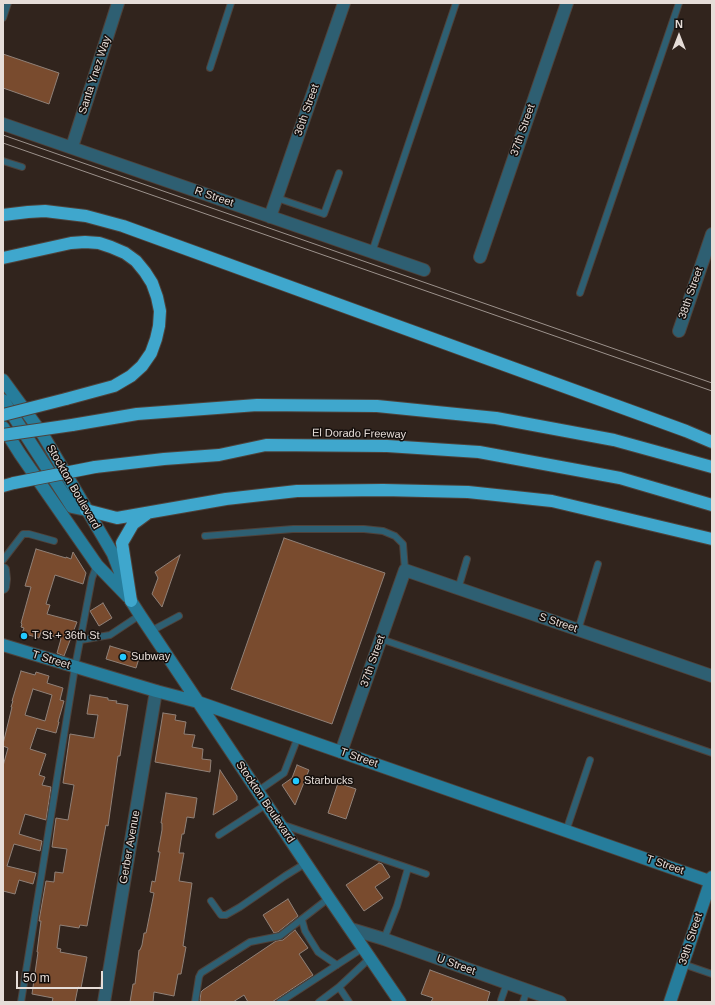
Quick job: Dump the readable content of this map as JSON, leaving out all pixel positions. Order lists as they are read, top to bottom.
{
  "streets": {
    "highway": ["El Dorado Freeway"],
    "main road": ["Stockton Boulevard", "T Street", "39th Street"],
    "street": [
      "Santa Ynez Way",
      "36th Street",
      "37th Street",
      "R Street",
      "38th Street",
      "S Street",
      "Gerber Avenue",
      "U Street"
    ]
  },
  "crossings": [
    ["Santa Ynez Way", "R Street"],
    ["36th Street", "R Street"],
    ["37th Street", "S Street"],
    ["37th Street", "T Street"],
    ["Stockton Boulevard", "T Street"],
    ["Stockton Boulevard", "U Street"],
    ["T Street", "Gerber Avenue"],
    ["T Street", "39th Street"]
  ],
  "places": ["T St + 36th St", "Subway", "Starbucks"],
  "scale_bar": "50 m",
  "north": "top"
}
